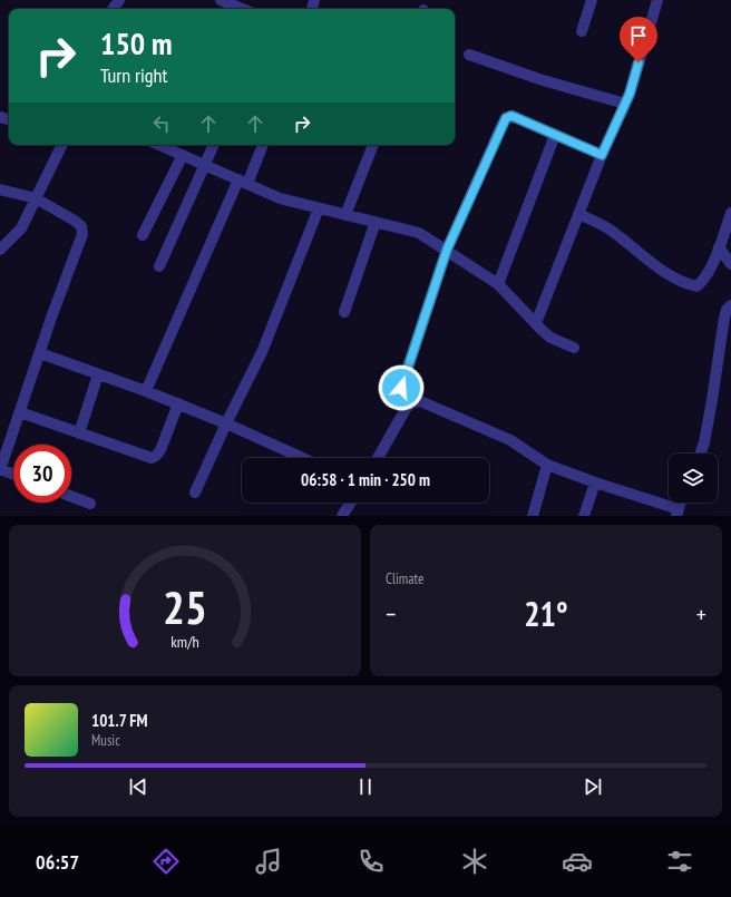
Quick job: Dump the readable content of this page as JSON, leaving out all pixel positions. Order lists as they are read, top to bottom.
{
  "page": {
    "turn": ["150 m", "Turn right"],
    "limit": "30",
    "trip": "06:58 · 1 min · 250 m",
    "tile": "Climate",
    "heat": ["−", "21°", "+"],
    "song": ["101.7 FM", "Music"],
    "tabs": "06:57",
    "gauge": ["25", "km/h"]
  }
}
